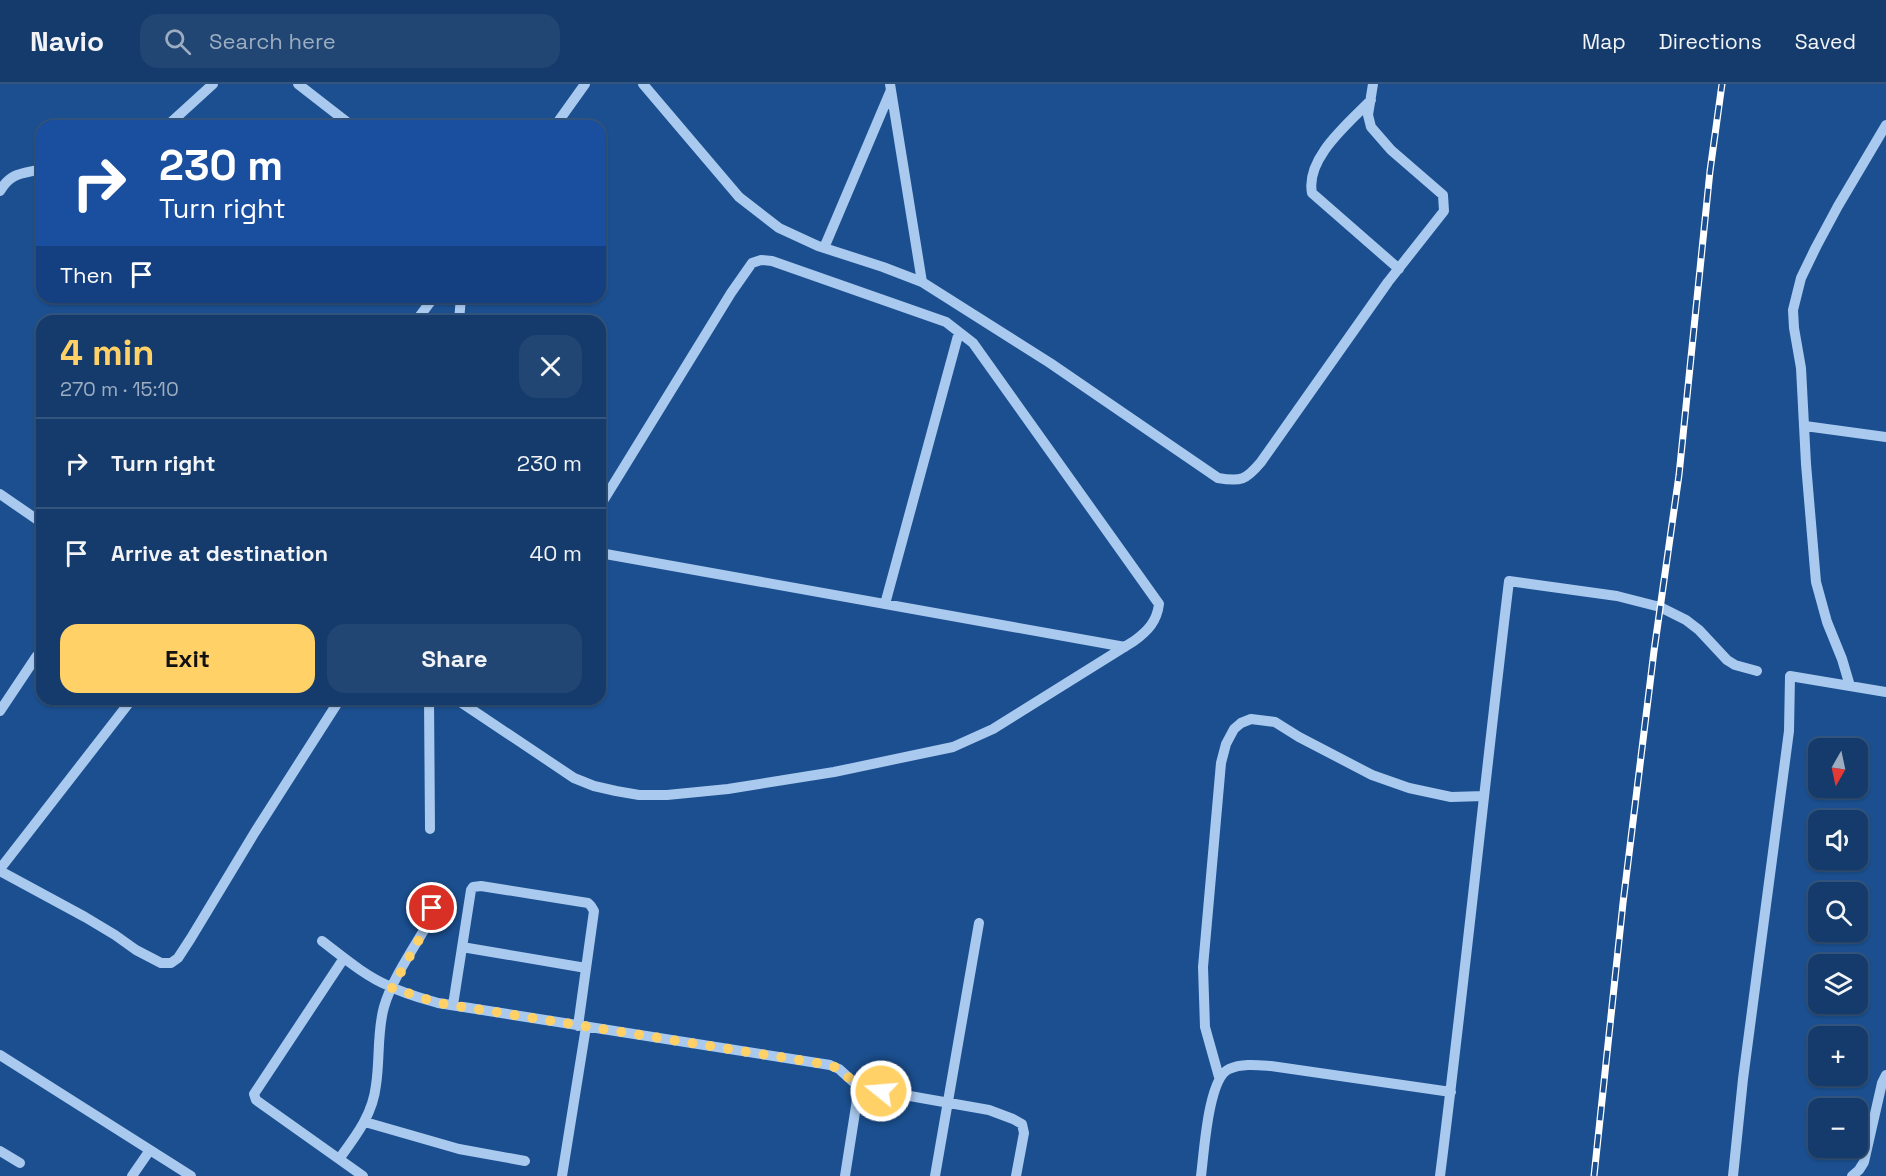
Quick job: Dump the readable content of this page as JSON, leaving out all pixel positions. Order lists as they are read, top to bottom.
{
  "north": "bottom",
  "page": {
    "header": "Navio",
    "search": "Search here",
    "nav": ["Map", "Directions", "Saved"],
    "turn": ["230 m", "Turn right"],
    "then": "Then",
    "heading": ["4 min", "270 m · 15:10"],
    "list": [
      {
        "name": "Turn right",
        "value": "230 m"
      },
      {
        "name": "Arrive at destination",
        "value": "40 m"
      }
    ],
    "buttons": ["Exit", "Share"],
    "map_buttons": ["+", "−"]
  }
}
